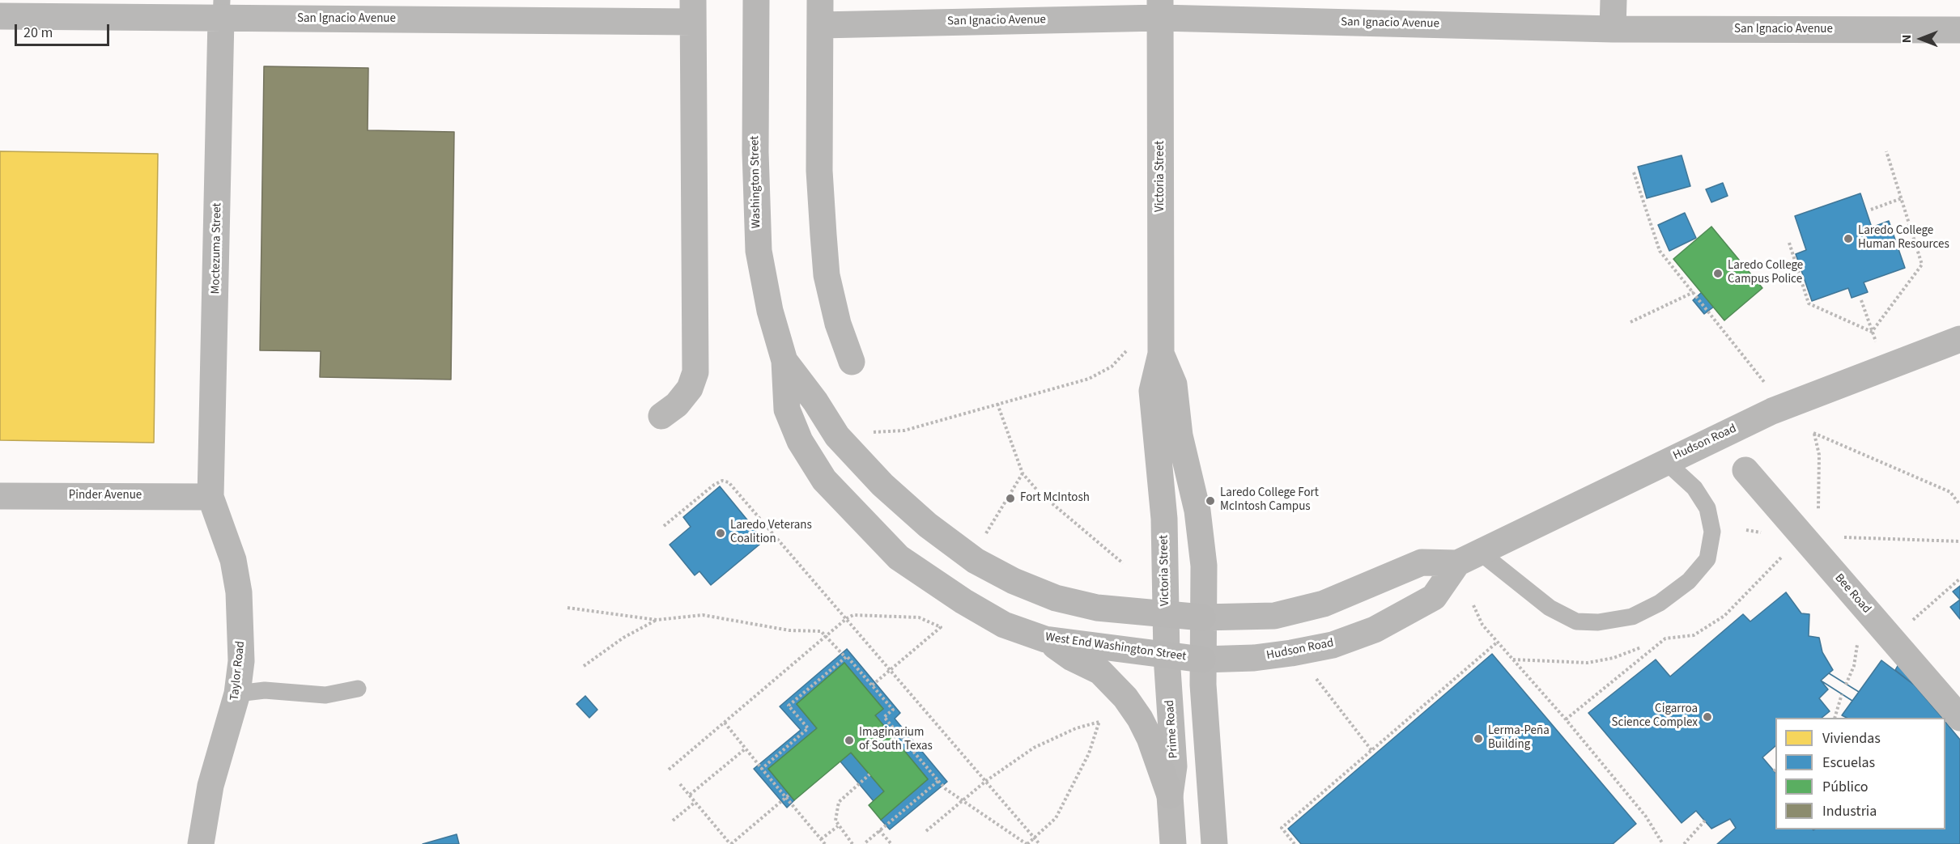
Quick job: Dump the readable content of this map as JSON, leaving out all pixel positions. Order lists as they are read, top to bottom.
{
  "streets": {
    "main road": ["Washington Street", "West End Washington Street"],
    "street": [
      "San Ignacio Avenue",
      "Victoria Street",
      "Moctezuma Street",
      "Hudson Road",
      "Pinder Avenue",
      "Bee Road",
      "Taylor Road",
      "Prime Road"
    ]
  },
  "crossings": [
    ["San Ignacio Avenue", "Victoria Street"],
    ["San Ignacio Avenue", "Moctezuma Street"],
    ["Victoria Street", "Hudson Road"],
    ["Victoria Street", "Prime Road"],
    ["Washington Street", "West End Washington Street"],
    ["Moctezuma Street", "Pinder Avenue"],
    ["Moctezuma Street", "Taylor Road"],
    ["Hudson Road", "West End Washington Street"],
    ["Pinder Avenue", "Taylor Road"],
    ["West End Washington Street", "Prime Road"]
  ],
  "places": [
    "Laredo College Human Resources",
    "Laredo College Campus Police",
    "Fort McIntosh",
    "Laredo College Fort McIntosh Campus",
    "Laredo Veterans Coalition",
    "Cigarroa Science Complex",
    "Lerma-Peña Building",
    "Imaginarium of South Texas"
  ],
  "legend": [
    "Viviendas",
    "Escuelas",
    "Público",
    "Industria"
  ],
  "scale_bar": "20 m",
  "north": "left"
}
